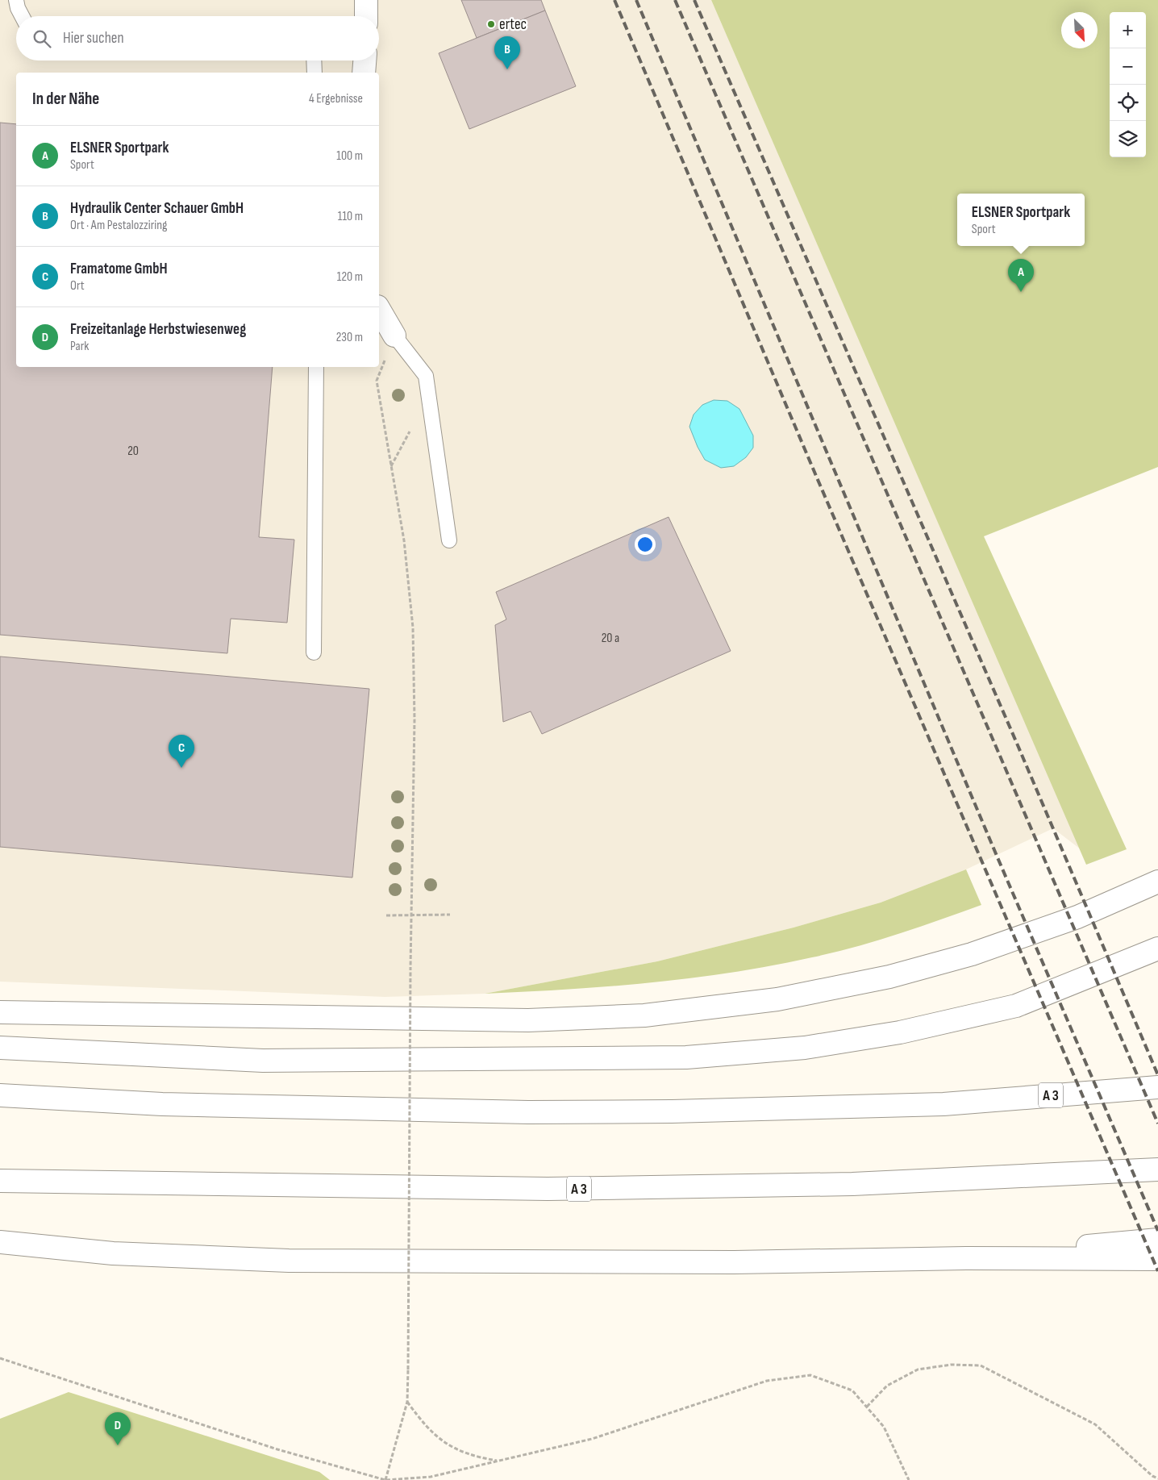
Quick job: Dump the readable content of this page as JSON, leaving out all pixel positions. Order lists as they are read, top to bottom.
{
  "streets": {
    "main road": ["A 3"]
  },
  "places": ["ertec"],
  "house_numbers": ["20", "20 a"],
  "north": "bottom right",
  "page": {
    "map_buttons": ["+", "−"],
    "search": "Hier suchen",
    "pins": [
      "B",
      "A",
      "C",
      "D"
    ],
    "heading": ["In der Nähe", "4 Ergebnisse"],
    "list": [
      {
        "mark": "A",
        "name": "ELSNER Sportpark",
        "note": "Sport",
        "value": "100 m"
      },
      {
        "mark": "B",
        "name": "Hydraulik Center Schauer GmbH",
        "note": "Ort · Am Pestalozziring",
        "value": "110 m"
      },
      {
        "mark": "C",
        "name": "Framatome GmbH",
        "note": "Ort",
        "value": "120 m"
      },
      {
        "mark": "D",
        "name": "Freizeitanlage Herbstwiesenweg",
        "note": "Park",
        "value": "230 m"
      }
    ],
    "popup": ["ELSNER Sportpark", "Sport"]
  }
}
